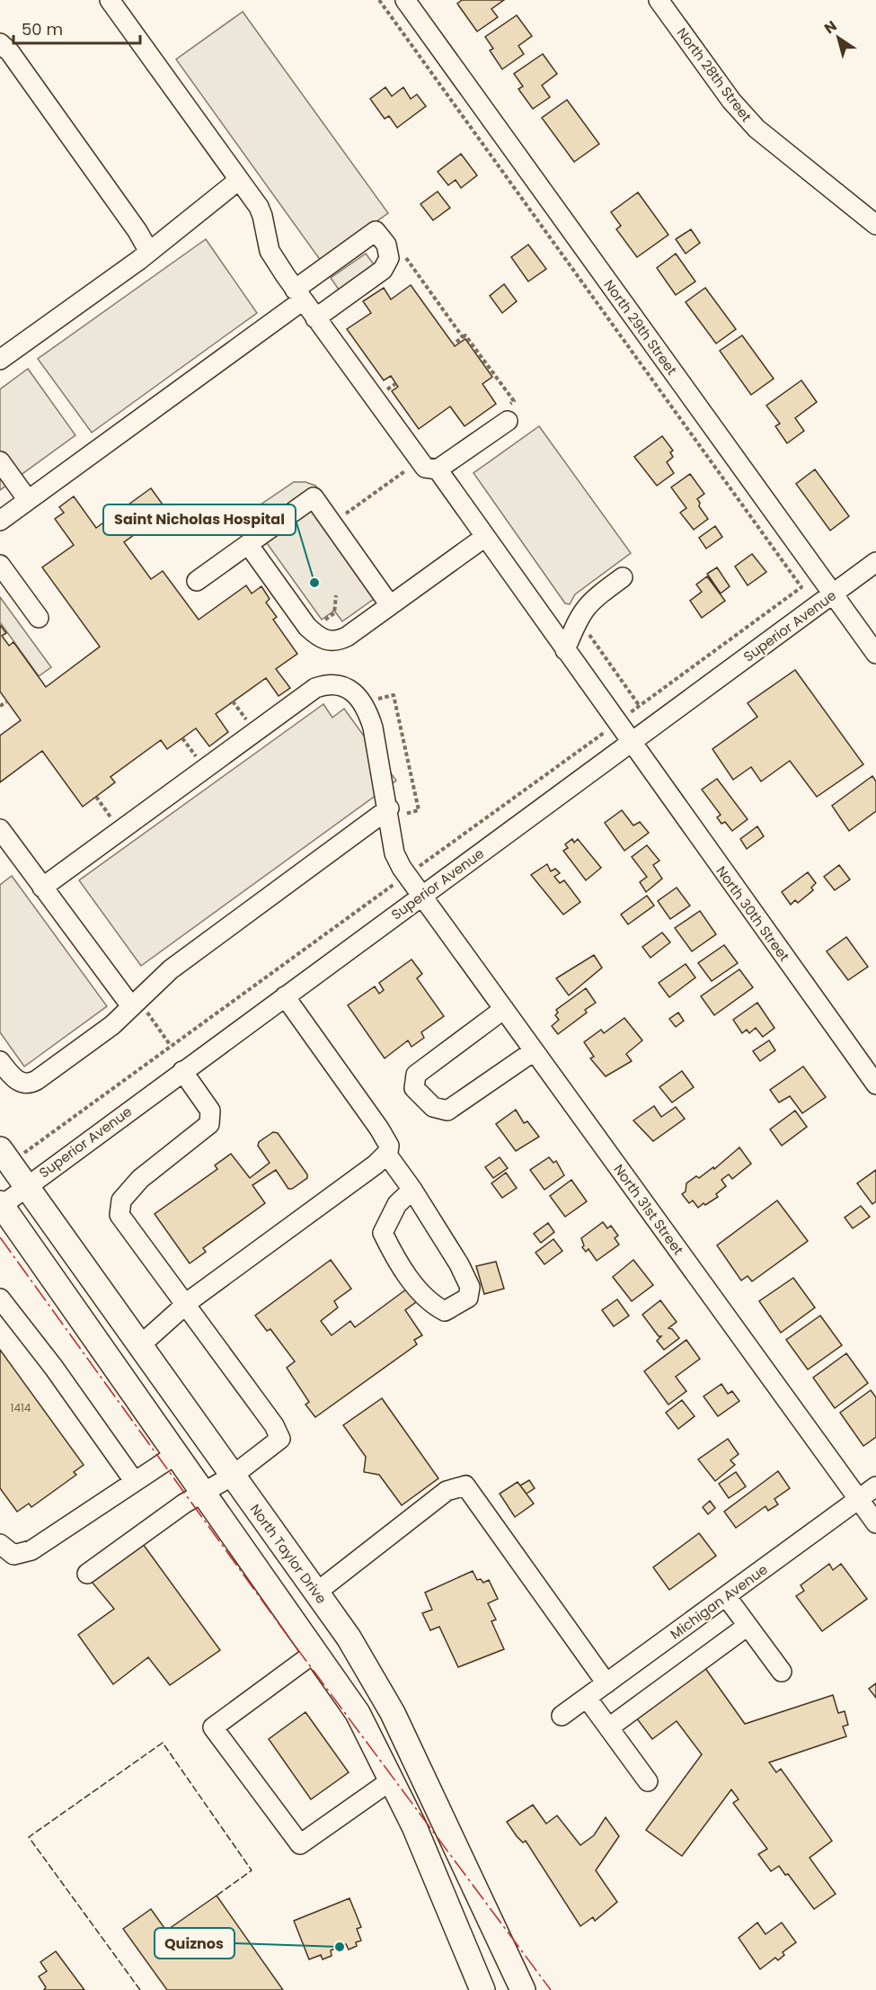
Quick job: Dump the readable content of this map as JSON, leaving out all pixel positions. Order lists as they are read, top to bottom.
{
  "streets": {
    "main road": ["North Taylor Drive"],
    "street": [
      "North 28th Street",
      "North 29th Street",
      "Superior Avenue",
      "North 30th Street",
      "North 31st Street",
      "Michigan Avenue"
    ]
  },
  "crossings": [
    ["North 29th Street", "Superior Avenue"],
    ["Superior Avenue", "North 30th Street"],
    ["Superior Avenue", "North 31st Street"],
    ["Superior Avenue", "North Taylor Drive"],
    ["North 31st Street", "Michigan Avenue"]
  ],
  "places": ["Saint Nicholas Hospital", "Quiznos"],
  "house_numbers": ["1414"],
  "scale_bar": "50 m",
  "north": "top left"
}
